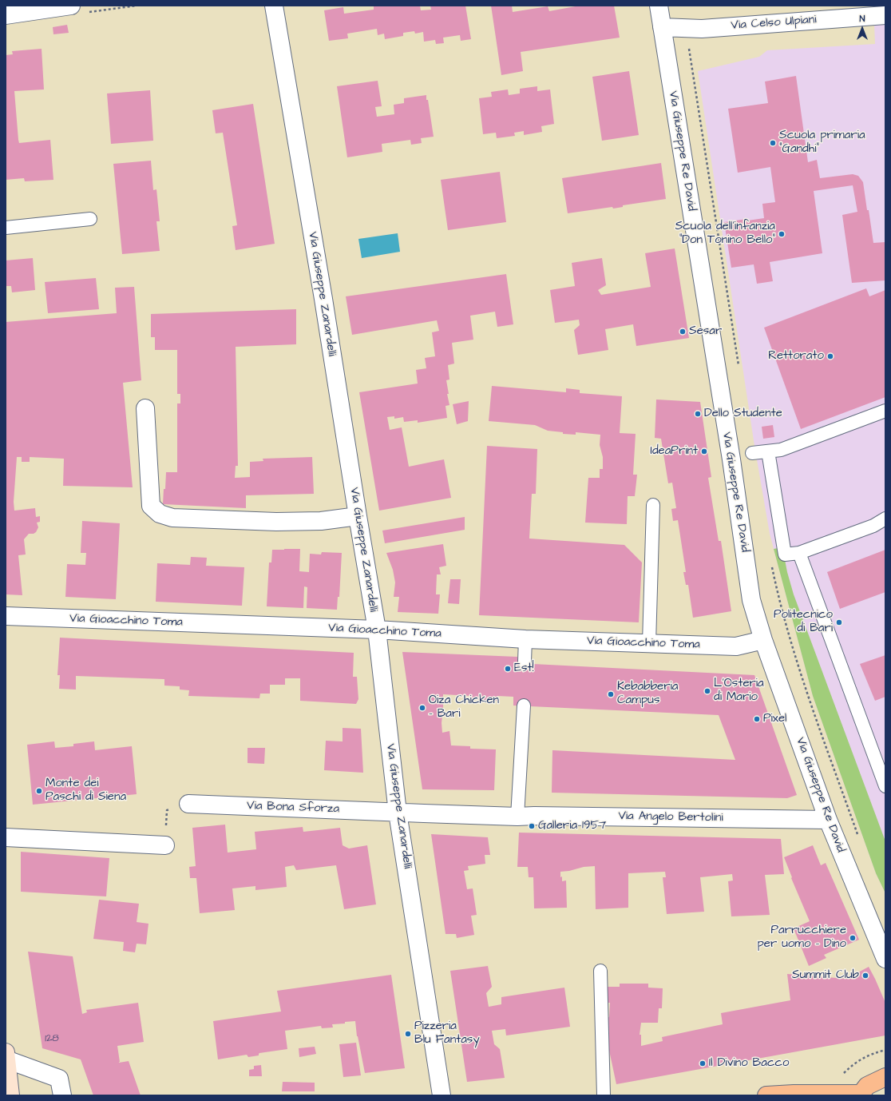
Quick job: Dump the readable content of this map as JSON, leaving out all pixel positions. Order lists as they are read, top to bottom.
{
  "streets": {
    "street": [
      "Via Celso Ulpiani",
      "Via Giuseppe Re David",
      "Via Giuseppe Zanardelli",
      "Via Gioacchino Toma",
      "Via Bona Sforza",
      "Via Angelo Bertolini"
    ]
  },
  "crossings": [
    ["Via Celso Ulpiani", "Via Giuseppe Re David"],
    ["Via Giuseppe Re David", "Via Gioacchino Toma"],
    ["Via Giuseppe Re David", "Via Angelo Bertolini"],
    ["Via Giuseppe Zanardelli", "Via Gioacchino Toma"],
    ["Via Giuseppe Zanardelli", "Via Bona Sforza"],
    ["Via Giuseppe Zanardelli", "Via Angelo Bertolini"],
    ["Via Bona Sforza", "Via Angelo Bertolini"]
  ],
  "places": [
    "Scuola primaria \"Gandhi\"",
    "Scuola dell'infanzia \"Don Tonino Bello\"",
    "Sesar",
    "Rettorato",
    "Dello Studente",
    "IdeaPrint",
    "Politecnico di Bari",
    "Est!",
    "L'Osteria di Mario",
    "Kebabberia Campus",
    "Oiza Chicken - Bari",
    "Pixel",
    "Monte dei Paschi di Siena",
    "Galleria 1957",
    "Parrucchiere per uomo - Dino",
    "Summit Club",
    "Pizzeria Blu Fantasy",
    "Il Divino Bacco"
  ],
  "house_numbers": ["128"],
  "north": "top"
}
